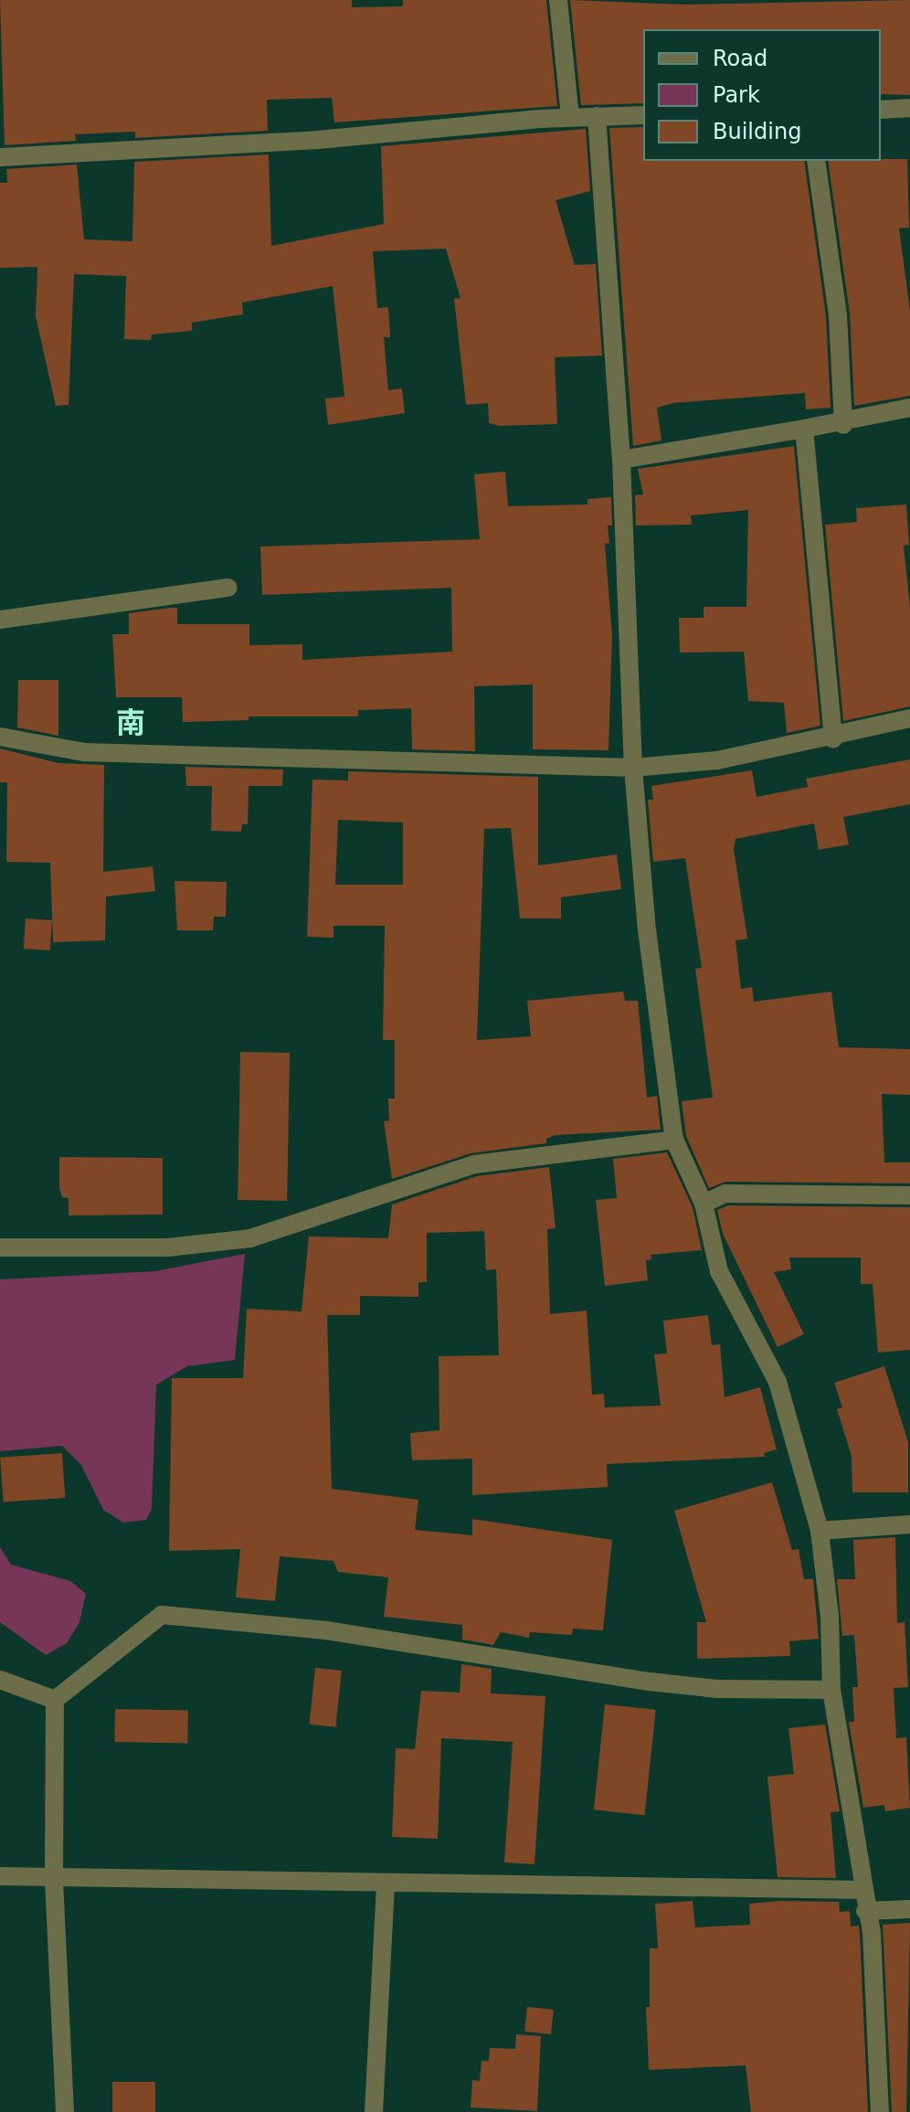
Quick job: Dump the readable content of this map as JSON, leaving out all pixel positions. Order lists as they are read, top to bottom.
{
  "districts": ["南"],
  "legend": ["Road", "Park", "Building"]
}
